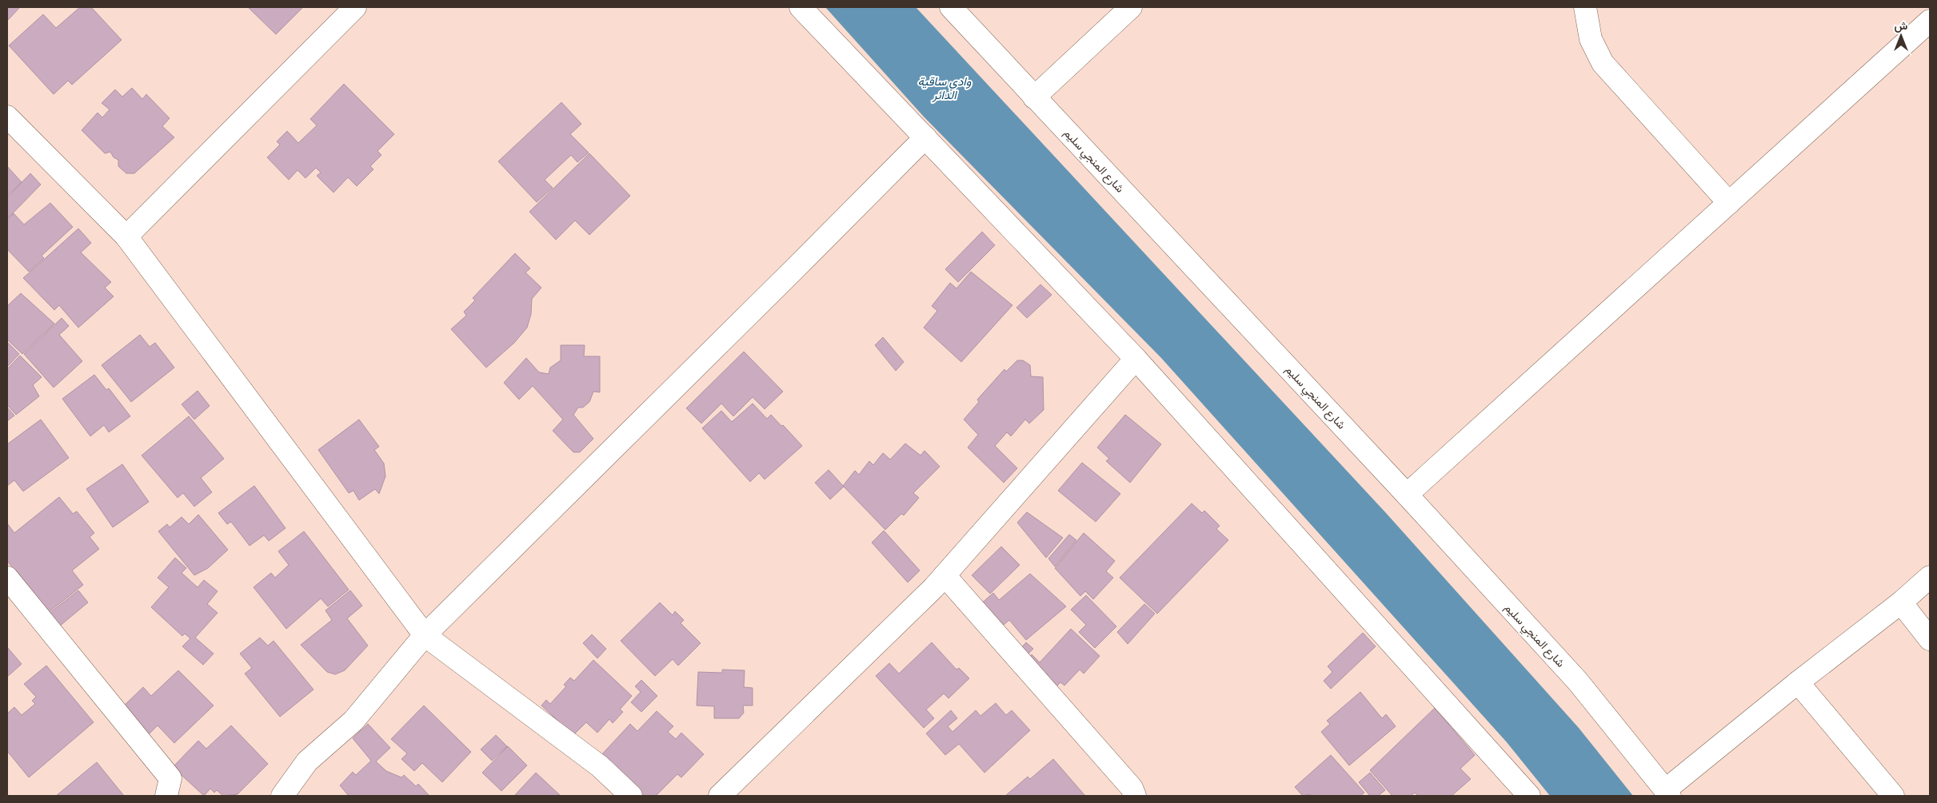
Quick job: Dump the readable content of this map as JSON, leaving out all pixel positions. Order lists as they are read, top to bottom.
{
  "streets": {
    "street": ["شارع المنجي سليم"]
  },
  "water": ["وادي ساقية الدائر"],
  "north": "top"
}
